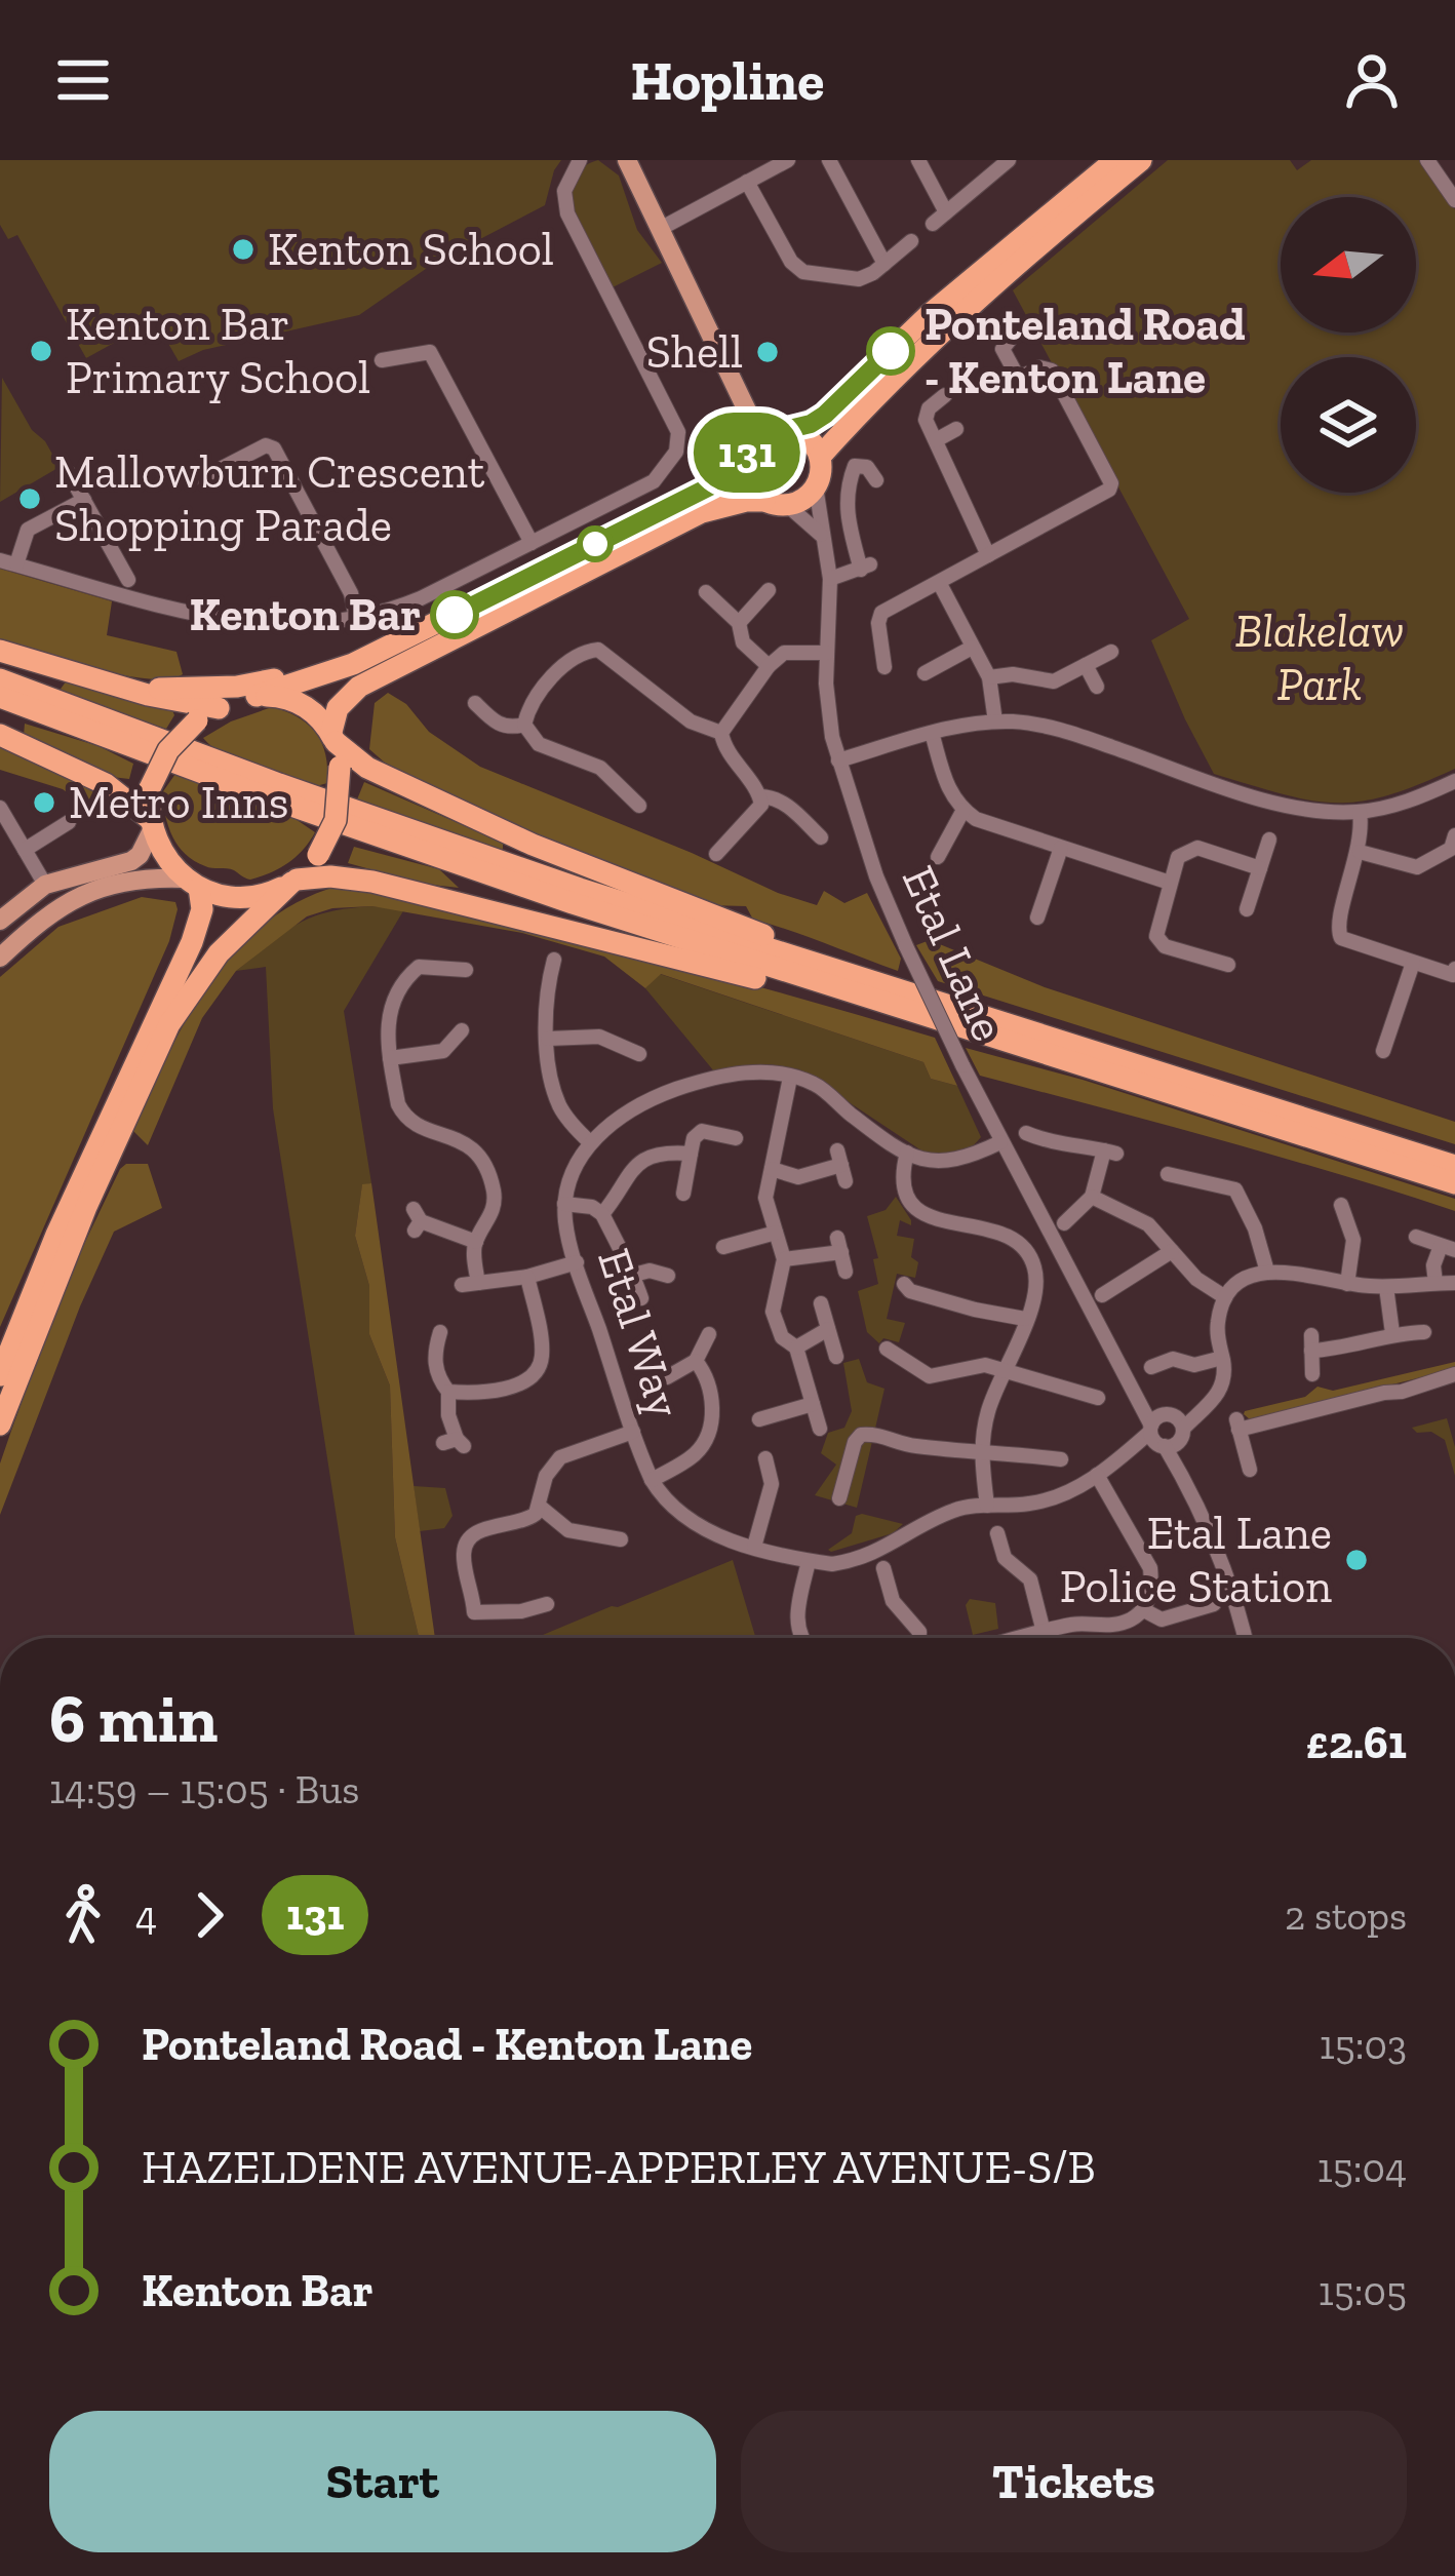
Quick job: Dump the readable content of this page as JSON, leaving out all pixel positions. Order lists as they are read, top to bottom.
{
  "streets": {
    "street": ["Etal Lane", "Etal Way"]
  },
  "crossings": [
    ["Etal Lane", "Etal Way"]
  ],
  "parks": ["Blakelaw Park"],
  "places": [
    "Kenton School",
    "Kenton Bar Primary School",
    "Ponteland Road - Kenton Lane",
    "Shell",
    "Mallowburn Crescent Shopping Parade",
    "Kenton Bar",
    "Metro Inns",
    "Etal Lane Police Station"
  ],
  "lines": ["bus line 131"],
  "north": "left",
  "page": {
    "header": "Hopline",
    "on_map": "131",
    "heading": ["6 min", "14:59 – 15:05 · Bus", "£2.61"],
    "legs": ["4", "131", "2 stops"],
    "list": [
      {
        "name": "Ponteland Road - Kenton Lane",
        "value": "15:03"
      },
      {
        "name": "HAZELDENE AVENUE-APPERLEY AVENUE-S/B",
        "value": "15:04"
      },
      {
        "name": "Kenton Bar",
        "value": "15:05"
      }
    ],
    "buttons": ["Start", "Tickets"]
  }
}
